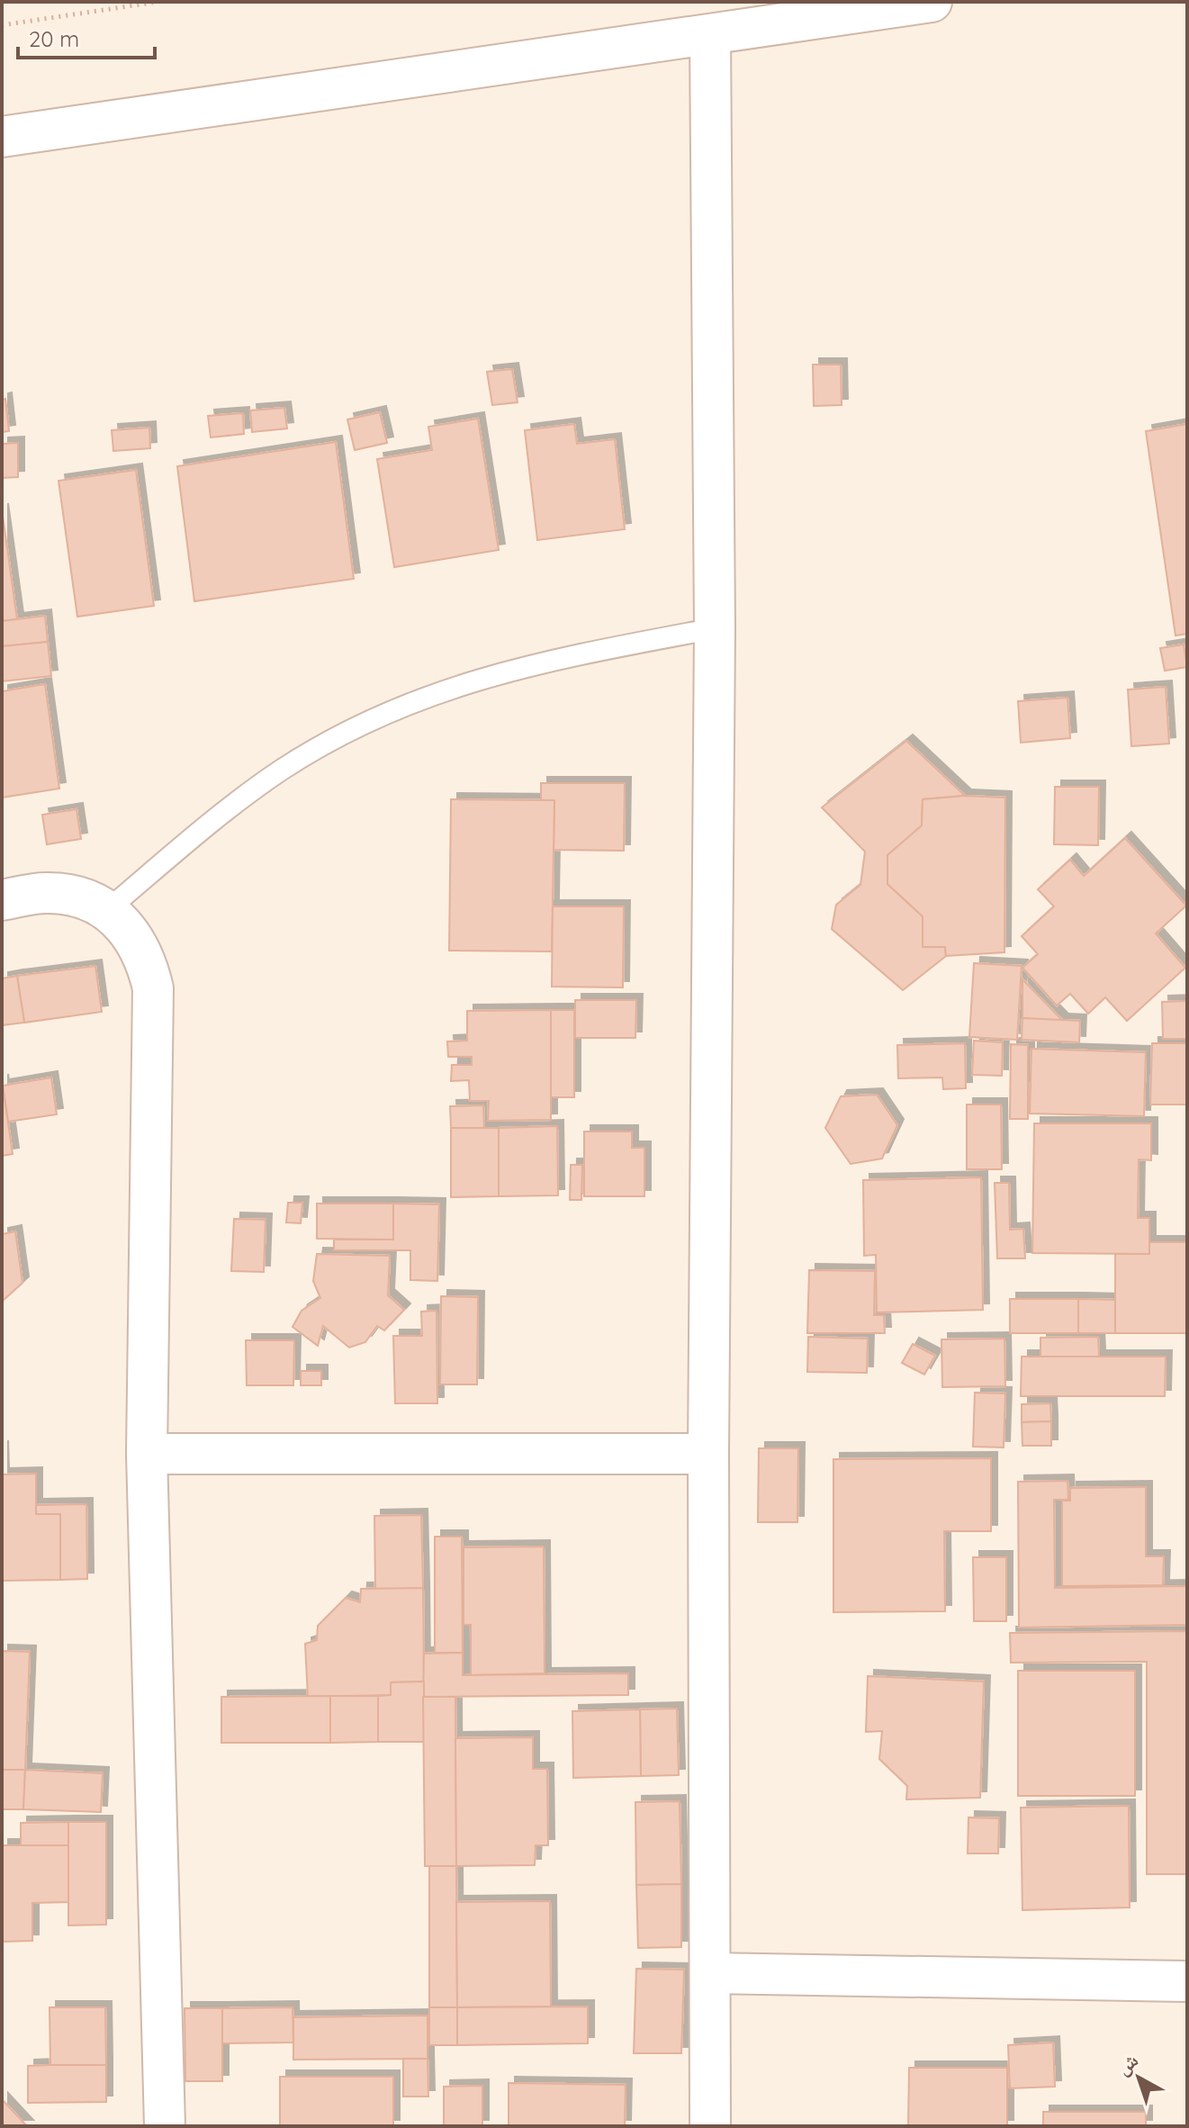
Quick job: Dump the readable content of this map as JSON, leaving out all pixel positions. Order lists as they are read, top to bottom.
{
  "scale_bar": "20 m",
  "north": "top left"
}
